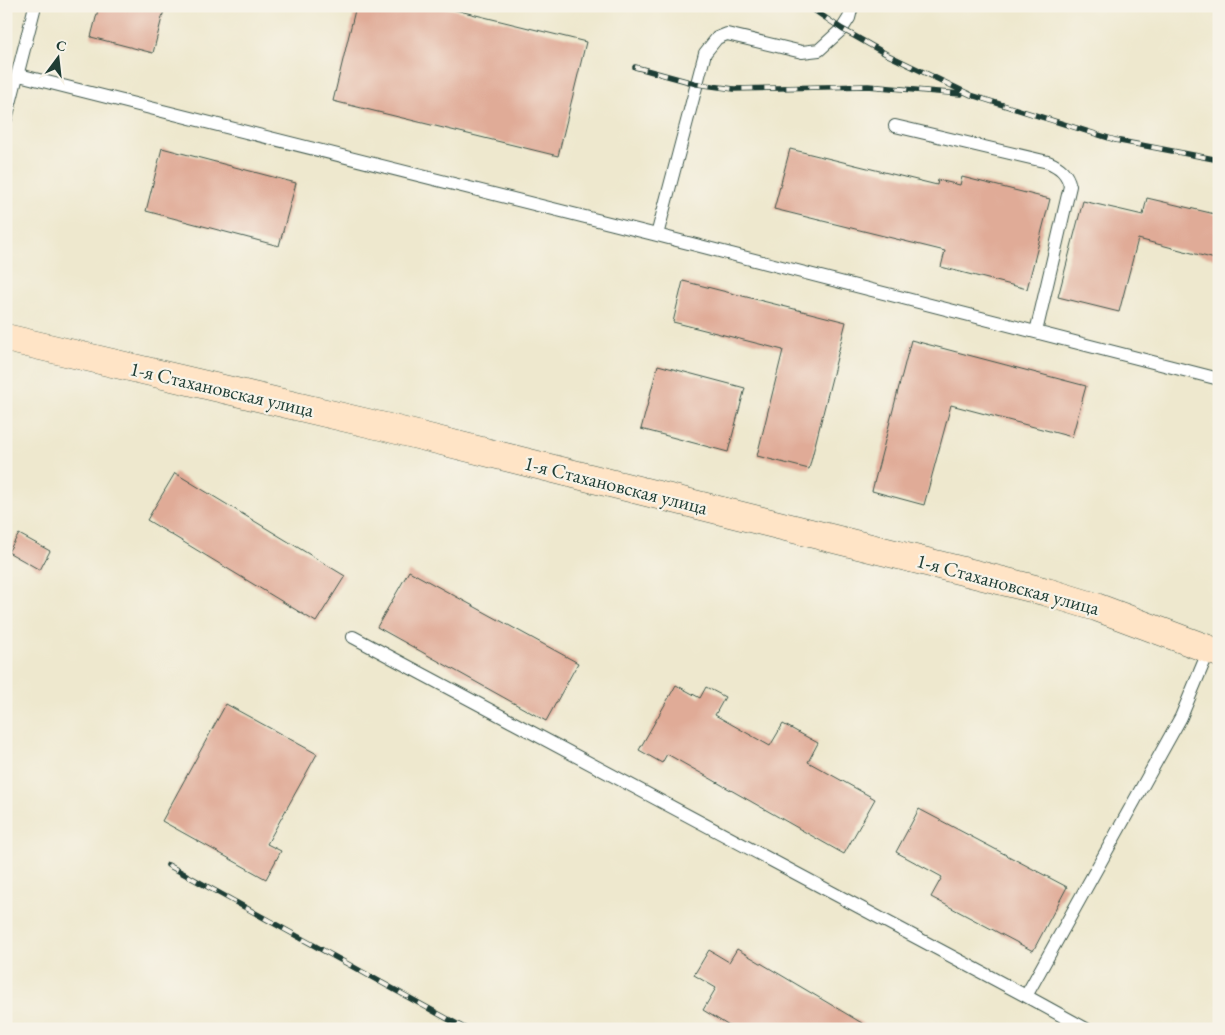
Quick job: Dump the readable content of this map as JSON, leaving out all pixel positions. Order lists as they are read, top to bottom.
{
  "streets": {
    "main road": ["1-я Стахановская улица"]
  },
  "north": "top"
}
